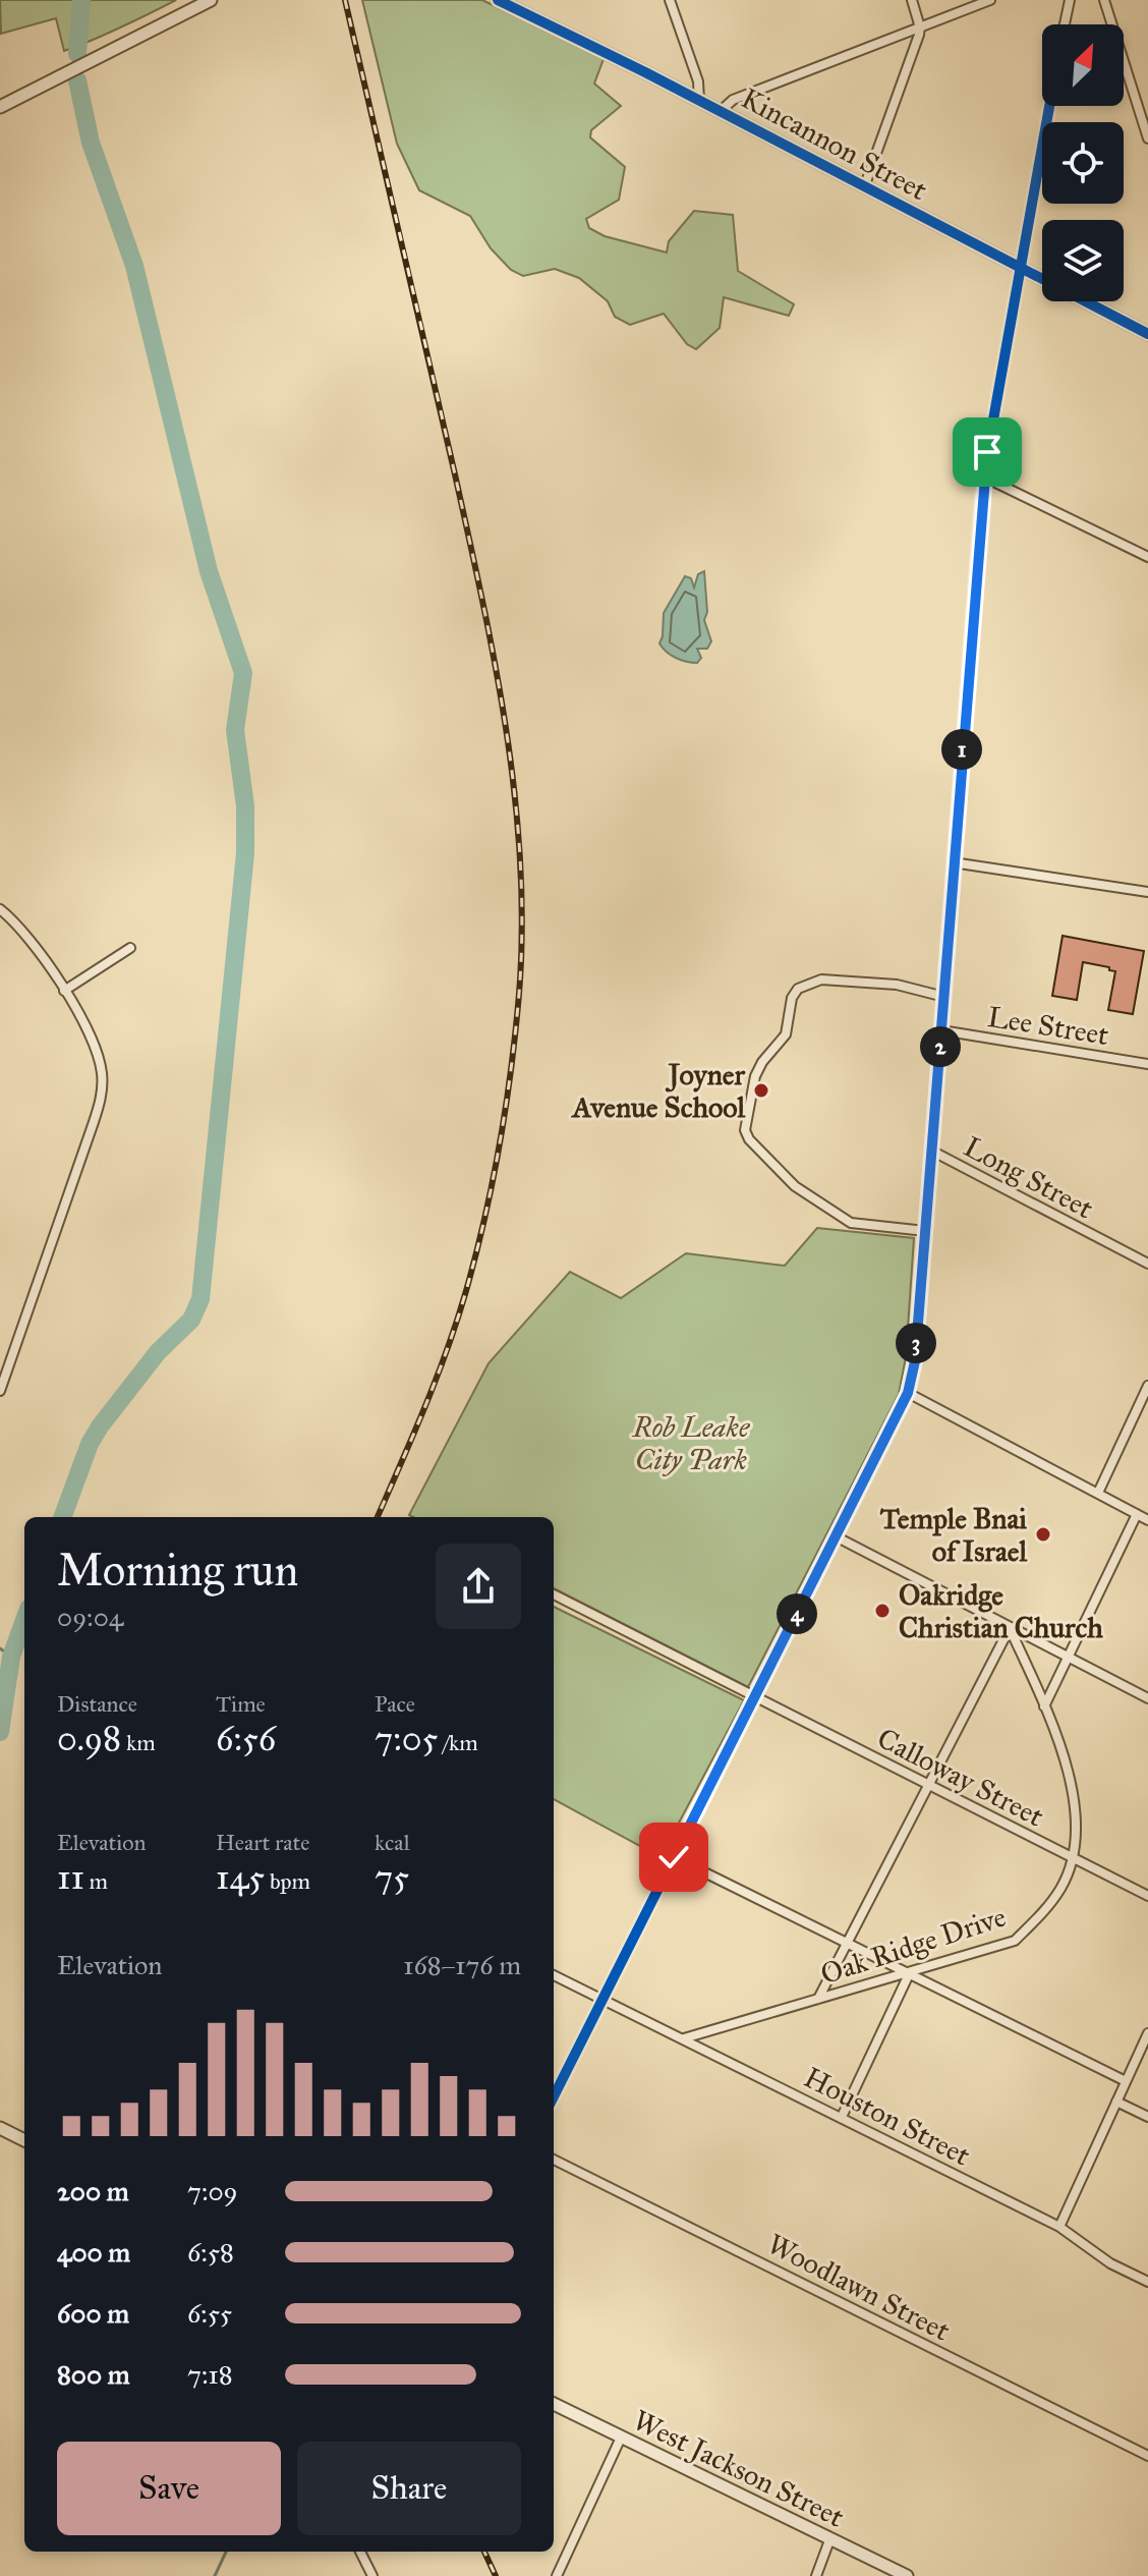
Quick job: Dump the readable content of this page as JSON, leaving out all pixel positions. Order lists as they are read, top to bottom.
{
  "streets": {
    "street": [
      "Kincannon Street",
      "Lee Street",
      "Long Street",
      "Calloway Street",
      "Oak Ridge Drive",
      "Houston Street",
      "Woodlawn Street",
      "West Jackson Street"
    ]
  },
  "crossings": [
    ["Calloway Street", "Oak Ridge Drive"],
    ["Oak Ridge Drive", "Houston Street"]
  ],
  "parks": ["Rob Leake City Park"],
  "places": ["Joyner Avenue School", "Temple Bnai of Israel", "Oakridge Christian Church"],
  "north": "top right",
  "page": {
    "pins": [
      "1",
      "2",
      "3",
      "4"
    ],
    "heading": ["Morning run", "09:04"],
    "stats": [
      ["Distance", "0.98 km"],
      ["Time", "6:56"],
      ["Pace", "7:05 /km"],
      ["Elevation", "11 m"],
      ["Heart rate", "145 bpm"],
      ["kcal", "75"]
    ],
    "chart": ["Elevation", "168–176 m"],
    "list": [
      {
        "name": "200 m",
        "note": "7:09"
      },
      {
        "name": "400 m",
        "note": "6:58"
      },
      {
        "name": "600 m",
        "note": "6:55"
      },
      {
        "name": "800 m",
        "note": "7:18"
      }
    ],
    "buttons": ["Save", "Share"]
  }
}
